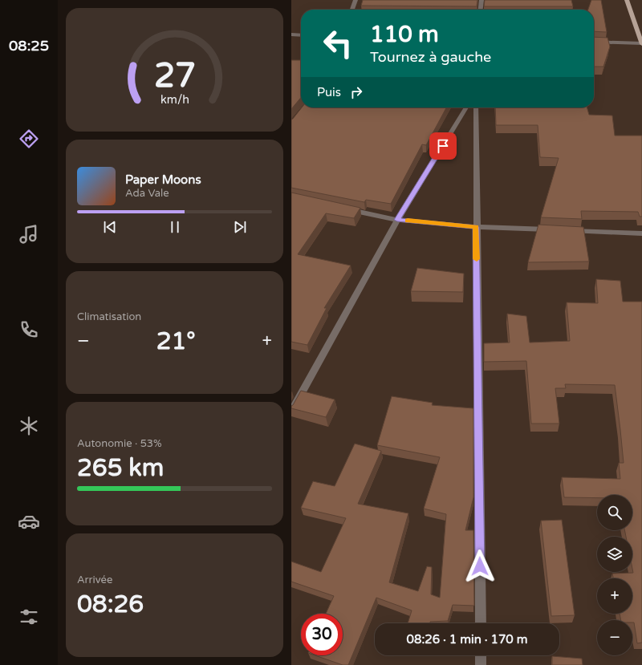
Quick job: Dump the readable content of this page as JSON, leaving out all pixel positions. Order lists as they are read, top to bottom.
{
  "page": {
    "tabs": "08:25",
    "turn": ["110 m", "Tournez à gauche"],
    "then": "Puis",
    "song": ["Paper Moons", "Ada Vale"],
    "tile": [
      "Climatisation",
      ["Autonomie · 53%", "265 km"],
      ["Arrivée", "08:26"]
    ],
    "heat": ["−", "21°", "+"],
    "map_buttons": ["+", "−"],
    "limit": "30",
    "trip": "08:26 · 1 min · 170 m",
    "gauge": ["27", "km/h"]
  }
}
